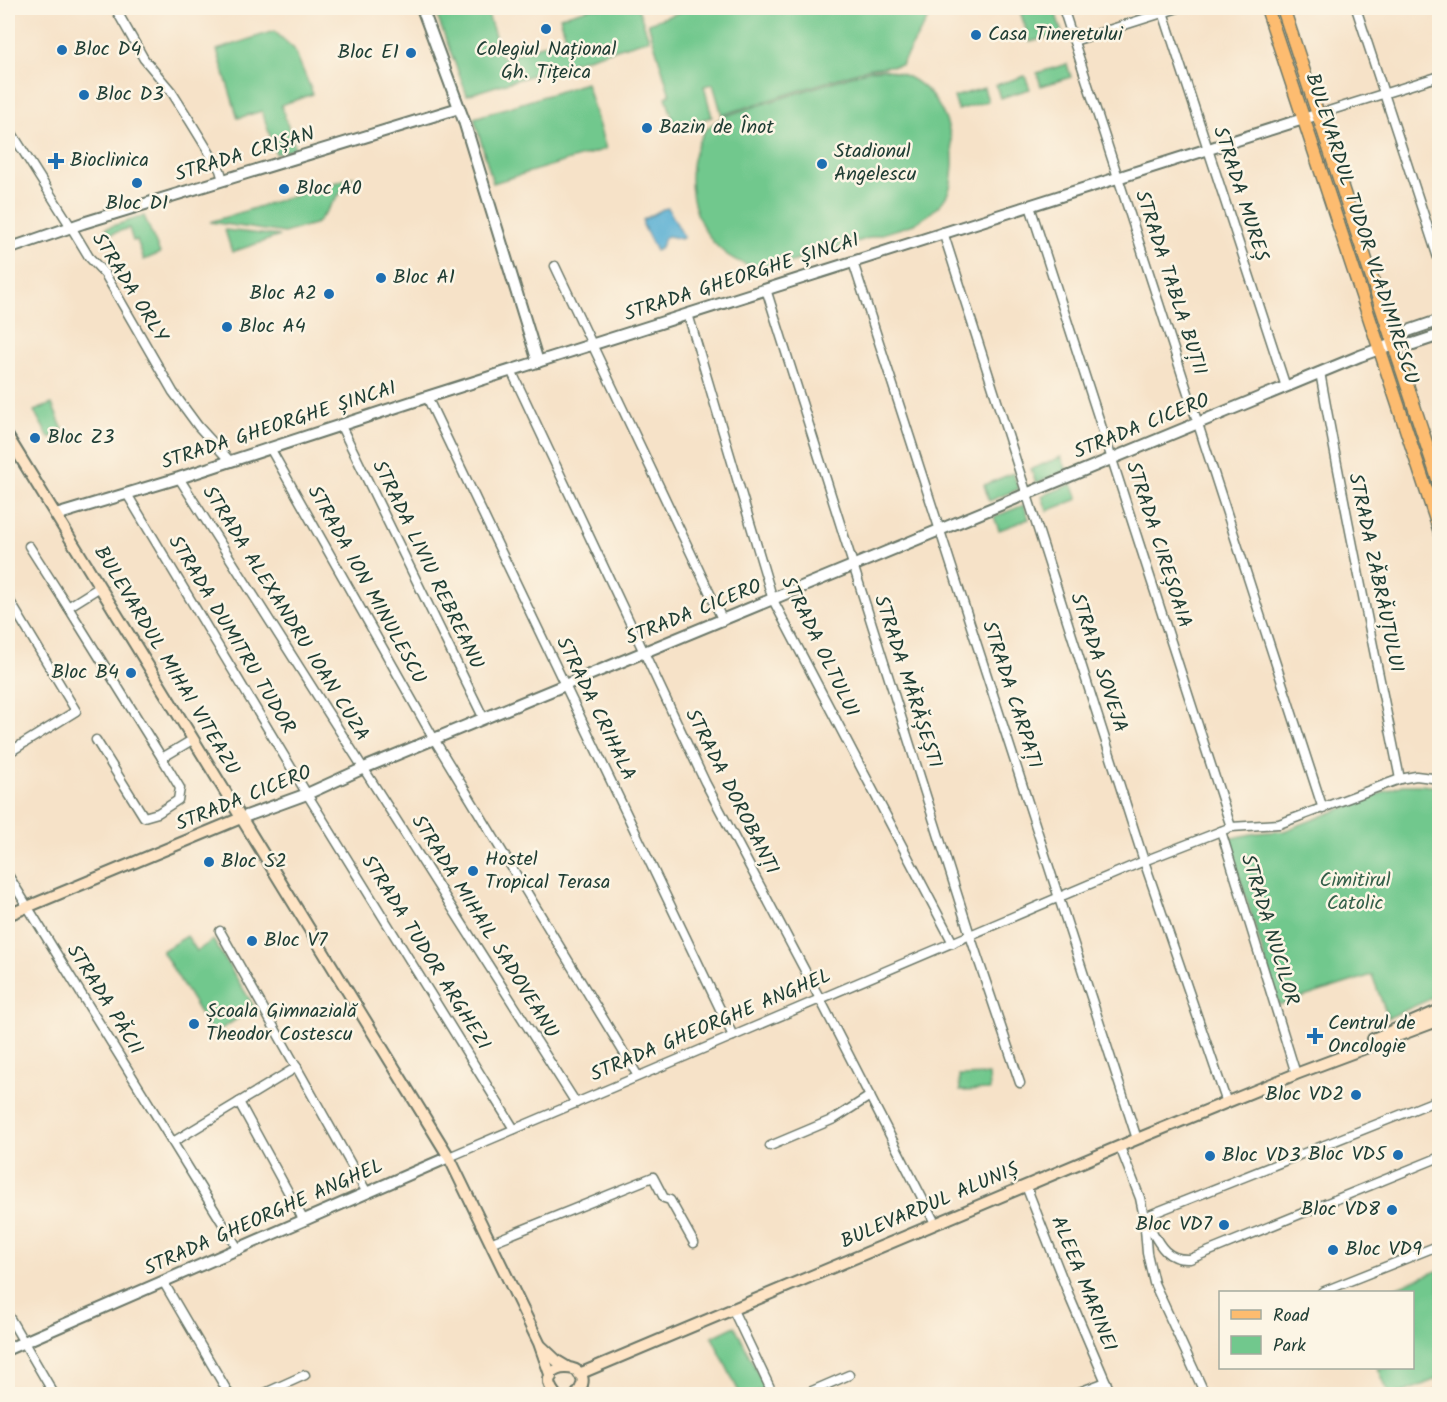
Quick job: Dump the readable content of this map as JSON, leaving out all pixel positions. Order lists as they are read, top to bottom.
{
  "streets": {
    "main road": [
      "BULEVARDUL TUDOR VLADIMIRESCU",
      "STRADA CICERO",
      "BULEVARDUL MIHAI VITEAZU",
      "BULEVARDUL ALUNIȘ"
    ],
    "street": [
      "STRADA CRIȘAN",
      "STRADA MUREȘ",
      "STRADA GHEORGHE ȘINCAI",
      "STRADA TABLA BUȚII",
      "STRADA ORLY",
      "STRADA CIREȘOAIA",
      "STRADA LIVIU REBREANU",
      "STRADA ZĂBRĂUȚULUI",
      "STRADA ION MINULESCU",
      "STRADA ALEXANDRU IOAN CUZA",
      "STRADA DUMITRU TUDOR",
      "STRADA OLTULUI",
      "STRADA SOVEJA",
      "STRADA MĂRĂȘEȘTI",
      "STRADA CARPAȚI",
      "STRADA CRIHALA",
      "STRADA DOROBANȚI",
      "STRADA MIHAIL SADOVEANU",
      "STRADA NUCILOR",
      "STRADA TUDOR ARGHEZI",
      "STRADA PĂCII",
      "STRADA GHEORGHE ANGHEL",
      "ALEEA MARINEI"
    ]
  },
  "crossings": [
    ["STRADA CRIȘAN", "STRADA ORLY"],
    ["STRADA MUREȘ", "STRADA GHEORGHE ȘINCAI"],
    ["STRADA MUREȘ", "STRADA CICERO"],
    ["BULEVARDUL TUDOR VLADIMIRESCU", "STRADA GHEORGHE ȘINCAI"],
    ["BULEVARDUL TUDOR VLADIMIRESCU", "STRADA CICERO"],
    ["STRADA GHEORGHE ȘINCAI", "STRADA TABLA BUȚII"],
    ["STRADA GHEORGHE ȘINCAI", "STRADA ORLY"],
    ["STRADA GHEORGHE ȘINCAI", "STRADA CIREȘOAIA"],
    ["STRADA GHEORGHE ȘINCAI", "STRADA LIVIU REBREANU"],
    ["STRADA GHEORGHE ȘINCAI", "STRADA ION MINULESCU"],
    ["STRADA GHEORGHE ȘINCAI", "STRADA ALEXANDRU IOAN CUZA"],
    ["STRADA GHEORGHE ȘINCAI", "STRADA DUMITRU TUDOR"],
    ["STRADA GHEORGHE ȘINCAI", "STRADA OLTULUI"],
    ["STRADA GHEORGHE ȘINCAI", "BULEVARDUL MIHAI VITEAZU"],
    ["STRADA GHEORGHE ȘINCAI", "STRADA SOVEJA"],
    ["STRADA GHEORGHE ȘINCAI", "STRADA MĂRĂȘEȘTI"],
    ["STRADA GHEORGHE ȘINCAI", "STRADA CARPAȚI"],
    ["STRADA GHEORGHE ȘINCAI", "STRADA CRIHALA"],
    ["STRADA GHEORGHE ȘINCAI", "STRADA DOROBANȚI"],
    ["STRADA TABLA BUȚII", "STRADA CICERO"],
    ["STRADA TABLA BUȚII", "STRADA GHEORGHE ANGHEL"],
    ["STRADA CICERO", "STRADA CIREȘOAIA"],
    ["STRADA CICERO", "STRADA LIVIU REBREANU"],
    ["STRADA CICERO", "STRADA ZĂBRĂUȚULUI"],
    ["STRADA CICERO", "STRADA ION MINULESCU"],
    ["STRADA CICERO", "STRADA ALEXANDRU IOAN CUZA"],
    ["STRADA CICERO", "STRADA DUMITRU TUDOR"],
    ["STRADA CICERO", "STRADA OLTULUI"],
    ["STRADA CICERO", "BULEVARDUL MIHAI VITEAZU"],
    ["STRADA CICERO", "STRADA SOVEJA"],
    ["STRADA CICERO", "STRADA MĂRĂȘEȘTI"],
    ["STRADA CICERO", "STRADA CARPAȚI"],
    ["STRADA CICERO", "STRADA CRIHALA"],
    ["STRADA CICERO", "STRADA DOROBANȚI"],
    ["STRADA CICERO", "STRADA MIHAIL SADOVEANU"],
    ["STRADA CICERO", "STRADA TUDOR ARGHEZI"],
    ["STRADA CICERO", "STRADA PĂCII"],
    ["STRADA CIREȘOAIA", "STRADA GHEORGHE ANGHEL"],
    ["STRADA ZĂBRĂUȚULUI", "STRADA GHEORGHE ANGHEL"],
    ["STRADA ION MINULESCU", "STRADA GHEORGHE ANGHEL"],
    ["STRADA ALEXANDRU IOAN CUZA", "STRADA MIHAIL SADOVEANU"],
    ["STRADA DUMITRU TUDOR", "STRADA TUDOR ARGHEZI"],
    ["STRADA OLTULUI", "STRADA GHEORGHE ANGHEL"],
    ["BULEVARDUL MIHAI VITEAZU", "STRADA GHEORGHE ANGHEL"],
    ["BULEVARDUL MIHAI VITEAZU", "BULEVARDUL ALUNIȘ"],
    ["STRADA SOVEJA", "STRADA GHEORGHE ANGHEL"],
    ["STRADA SOVEJA", "BULEVARDUL ALUNIȘ"],
    ["STRADA MĂRĂȘEȘTI", "STRADA GHEORGHE ANGHEL"],
    ["STRADA CARPAȚI", "STRADA GHEORGHE ANGHEL"],
    ["STRADA CARPAȚI", "BULEVARDUL ALUNIȘ"],
    ["STRADA CRIHALA", "STRADA GHEORGHE ANGHEL"],
    ["STRADA DOROBANȚI", "STRADA GHEORGHE ANGHEL"],
    ["STRADA DOROBANȚI", "BULEVARDUL ALUNIȘ"],
    ["STRADA MIHAIL SADOVEANU", "STRADA GHEORGHE ANGHEL"],
    ["STRADA NUCILOR", "STRADA GHEORGHE ANGHEL"],
    ["STRADA NUCILOR", "BULEVARDUL ALUNIȘ"],
    ["STRADA TUDOR ARGHEZI", "STRADA GHEORGHE ANGHEL"],
    ["STRADA PĂCII", "STRADA GHEORGHE ANGHEL"],
    ["BULEVARDUL ALUNIȘ", "ALEEA MARINEI"]
  ],
  "parks": ["Cimitirul Catolic"],
  "places": {
    "other": [
      "Colegiul Național Gh. Țițeica",
      "Casa Tineretului",
      "Bloc D4",
      "Bloc E1",
      "Bloc D3",
      "Bazin de Înot",
      "Stadionul Angelescu",
      "Bloc D1",
      "Bloc A0",
      "Bloc A1",
      "Bloc A2",
      "Bloc A4",
      "Bloc Z3",
      "Bloc B4",
      "Bloc S2",
      "Hostel Tropical Terasa",
      "Bloc V7",
      "Școala Gimnazială Theodor Costescu",
      "Bloc VD2",
      "Bloc VD5",
      "Bloc VD3",
      "Bloc VD8",
      "Bloc VD7",
      "Bloc VD9"
    ],
    "health": ["Bioclinica", "Centrul de Oncologie"]
  },
  "legend": ["Road", "Park"]
}
